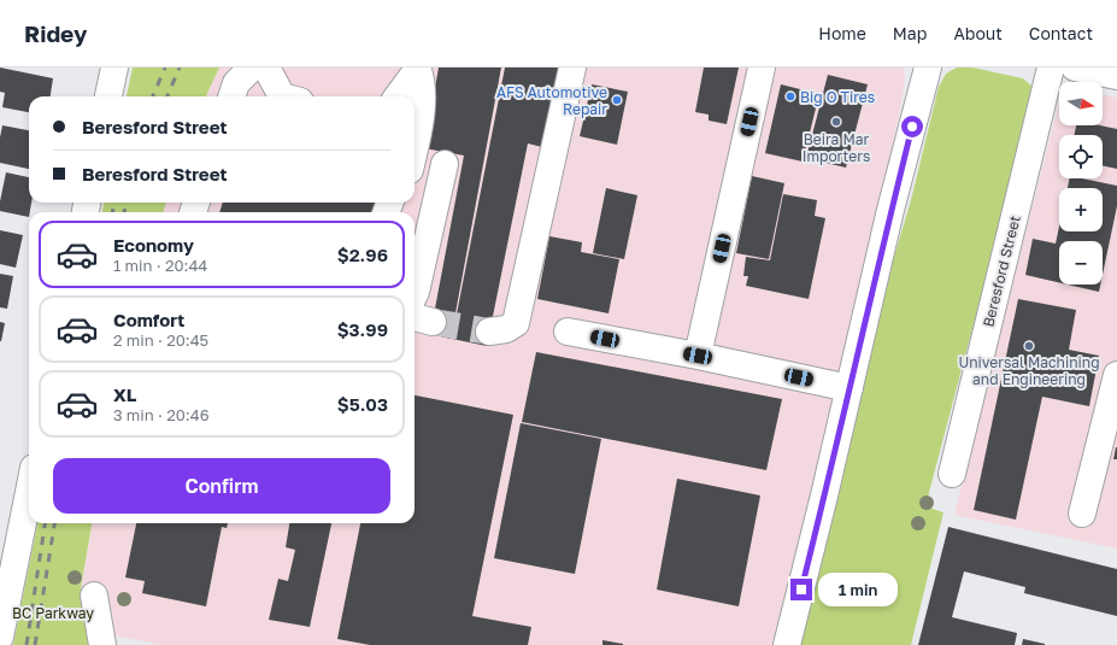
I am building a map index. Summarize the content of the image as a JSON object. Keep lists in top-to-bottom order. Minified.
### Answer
{"streets":{"street":["Beresford Street"]},"parks":["BC Parkway"],"places":["Big O Tires","AFS Automotive Repair","Beira Mar Importers","Universal Machining and Engineering"],"north":"right","page":{"header":"Ridey","nav":["Home","Map","About","Contact"],"map_buttons":["+","−"],"banner":["Beresford Street","Beresford Street"],"list":[{"name":"Economy","note":"1 min · 20:44","value":"$2.96"},{"name":"Comfort","note":"2 min · 20:45","value":"$3.99"},{"name":"XL","note":"3 min · 20:46","value":"$5.03"}],"buttons":"Confirm","bubble":"1 min"}}
